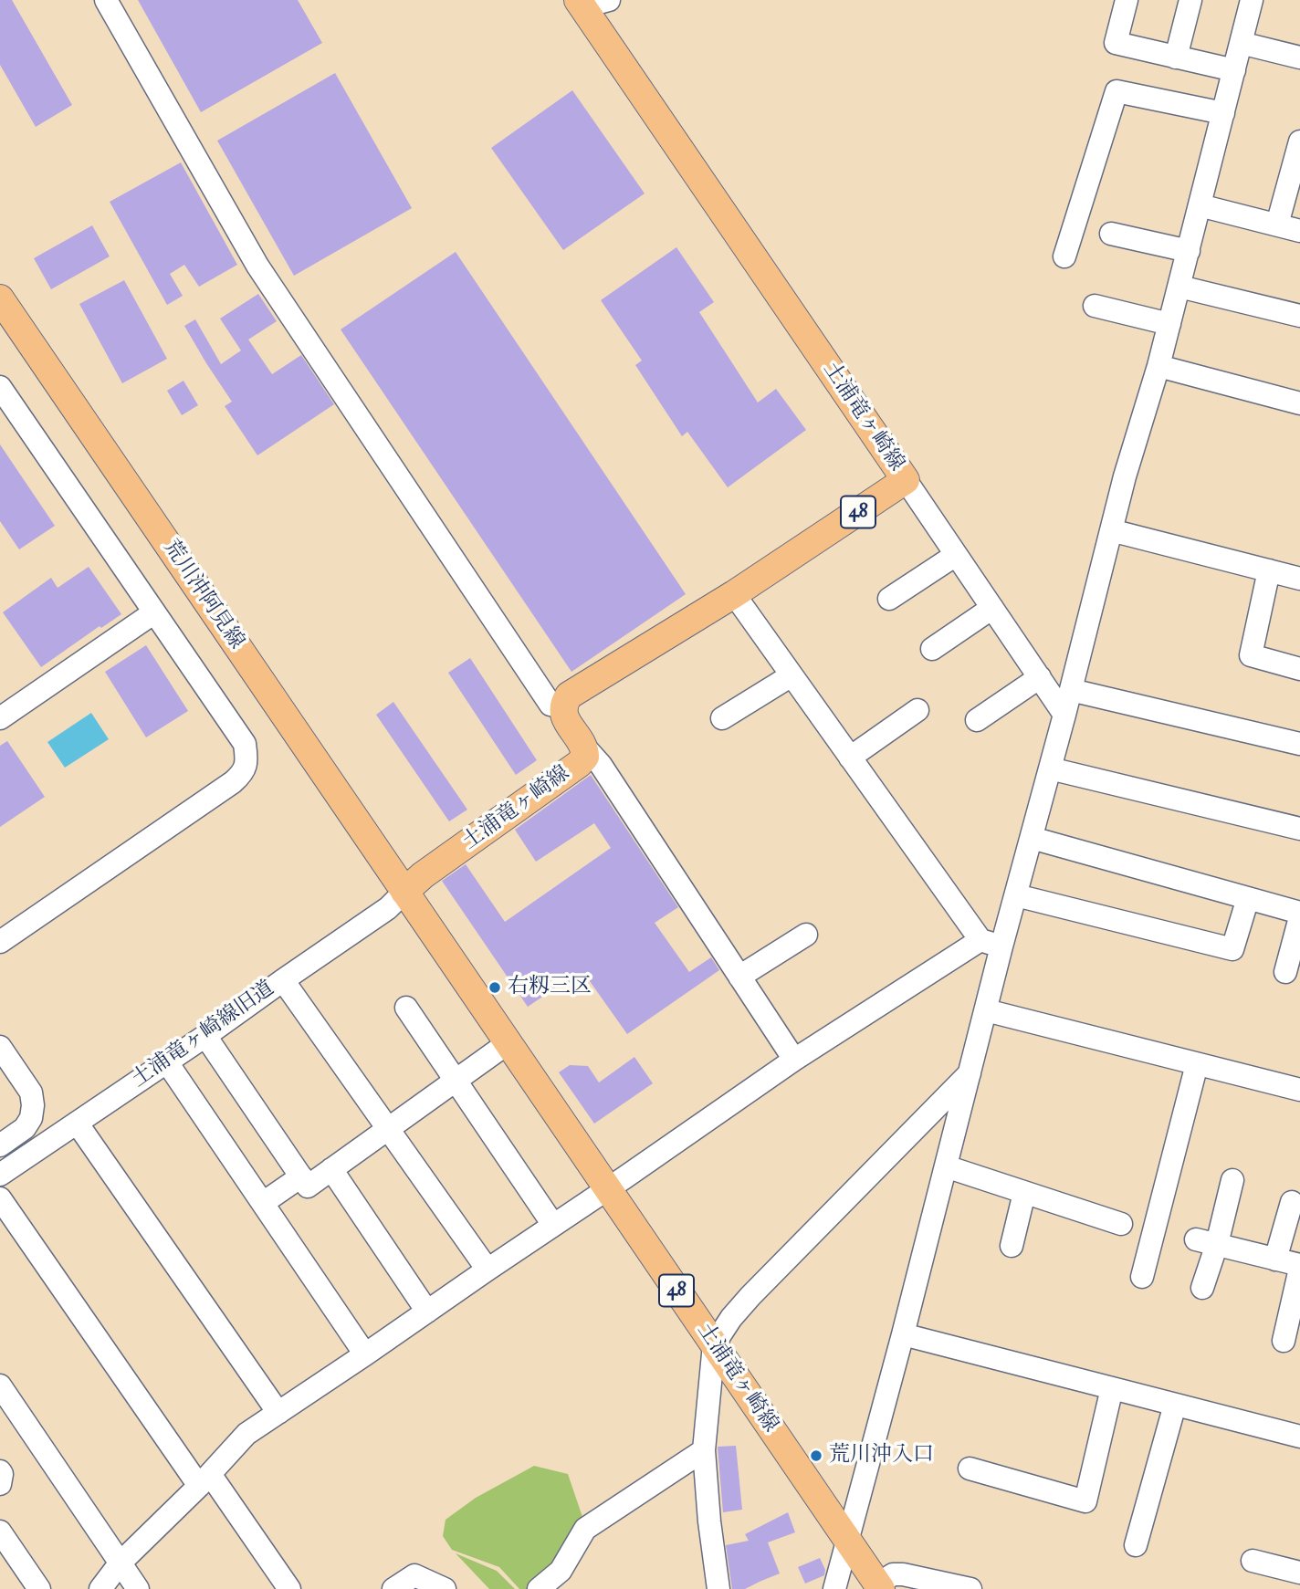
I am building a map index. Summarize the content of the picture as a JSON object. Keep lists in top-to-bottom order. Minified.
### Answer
{"streets":{"main road":["土浦竜ヶ崎線","48","荒川沖阿見線"],"street":["土浦竜ヶ崎線旧道"]},"crossings":[["土浦竜ヶ崎線","荒川沖阿見線"],["土浦竜ヶ崎線","土浦竜ヶ崎線旧道"],["荒川沖阿見線","土浦竜ヶ崎線旧道"]],"places":["右籾三区","荒川沖入口"]}
